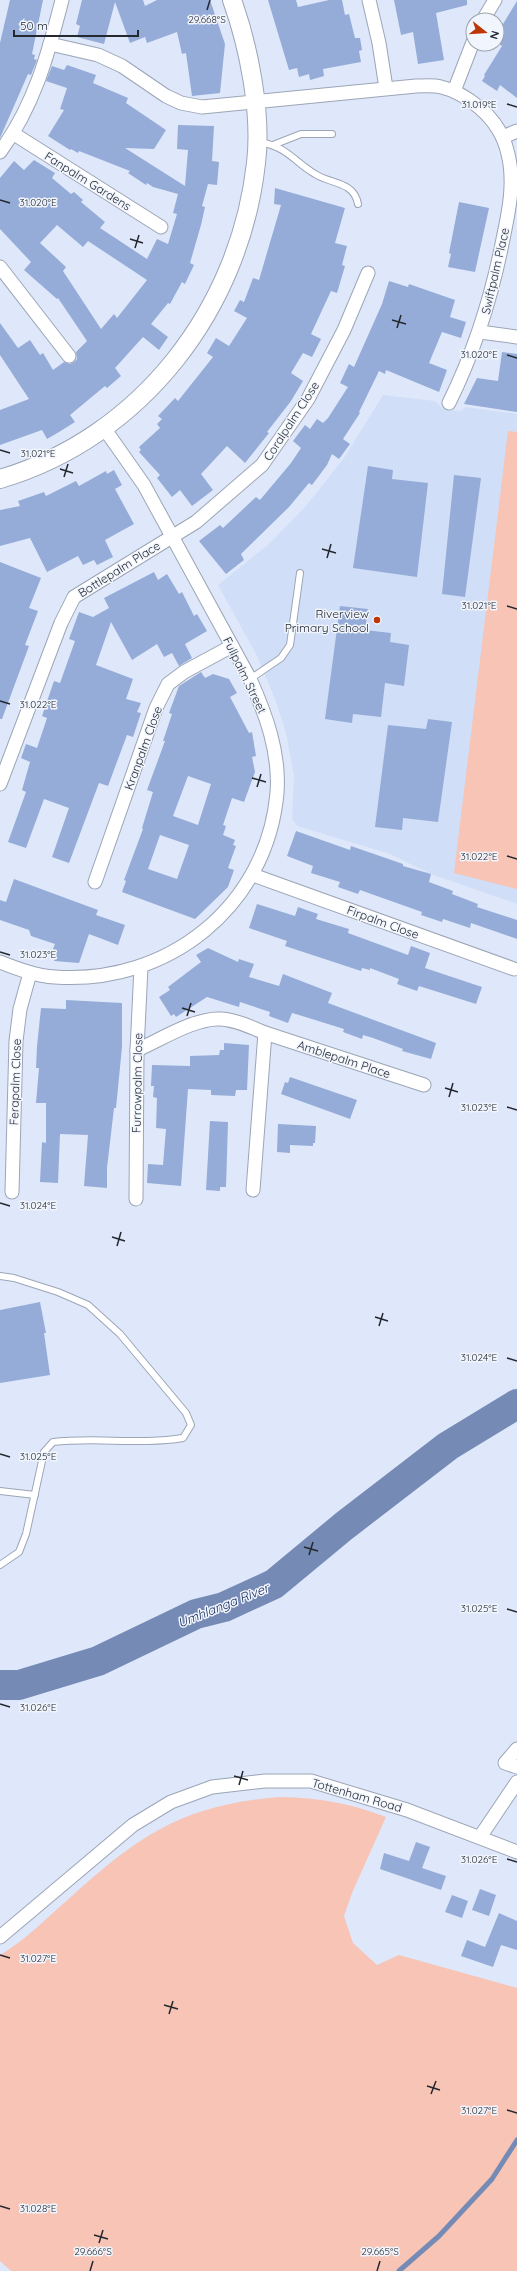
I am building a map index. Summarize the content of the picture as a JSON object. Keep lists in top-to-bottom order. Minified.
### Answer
{"streets":{"street":["Fanpalm Gardens","Swiftpalm Place","Coralpalm Close","Bottlepalm Place","Fullpalm Street","Kranpalm Close","Firpalm Close","Amblepalm Place","Ferapalm Close","Furrowpalm Close","Tottenham Road"]},"crossings":[["Coralpalm Close","Bottlepalm Place"],["Coralpalm Close","Fullpalm Street"],["Bottlepalm Place","Fullpalm Street"],["Fullpalm Street","Kranpalm Close"],["Fullpalm Street","Firpalm Close"],["Fullpalm Street","Ferapalm Close"],["Fullpalm Street","Furrowpalm Close"],["Amblepalm Place","Furrowpalm Close"]],"water":["Umhlanga River"],"places":["Riverview Primary School"],"scale_bar":"50 m","north":"right","coordinates":["29.668°S","31.019°E","31.020°E","31.021°E","31.022°E","31.023°E","31.024°E","31.025°E","31.026°E","31.027°E","31.028°E","29.666°S","29.665°S"]}
